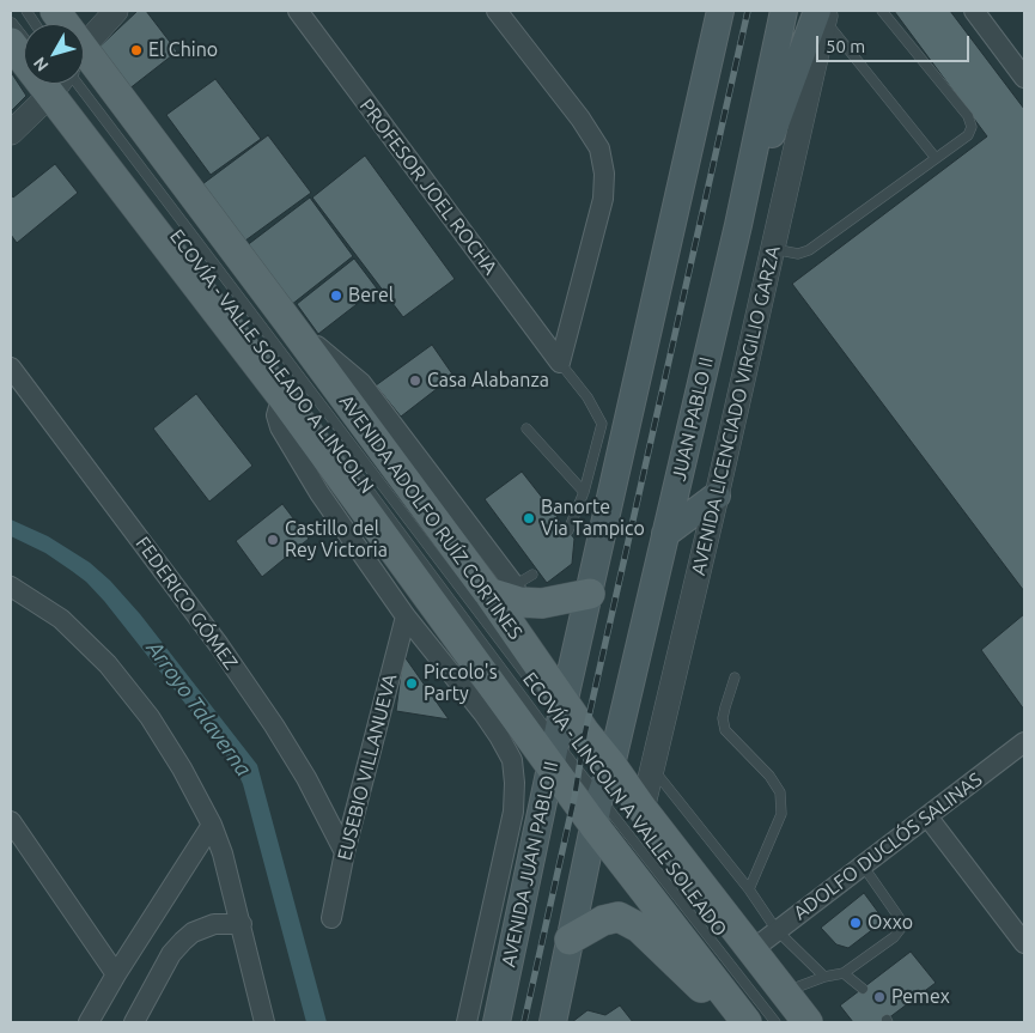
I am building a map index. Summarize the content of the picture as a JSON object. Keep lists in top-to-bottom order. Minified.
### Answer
{"streets":{"main road":["JUAN PABLO II","AVENIDA ADOLFO RUÍZ CORTINES","AVENIDA JUAN PABLO II"],"street":["PROFESOR JOEL ROCHA","AVENIDA LICENCIADO VIRGILIO GARZA","FEDERICO GÓMEZ","EUSEBIO VILLANUEVA","ADOLFO DUCLÓS SALINAS"],"lane":["ECOVÍA - VALLE SOLEADO A LINCOLN","ECOVÍA - LINCOLN A VALLE SOLEADO"]},"crossings":[["ECOVÍA - VALLE SOLEADO A LINCOLN","AVENIDA ADOLFO RUÍZ CORTINES"],["ECOVÍA - VALLE SOLEADO A LINCOLN","ECOVÍA - LINCOLN A VALLE SOLEADO"],["ECOVÍA - VALLE SOLEADO A LINCOLN","AVENIDA JUAN PABLO II"],["AVENIDA LICENCIADO VIRGILIO GARZA","AVENIDA ADOLFO RUÍZ CORTINES"],["JUAN PABLO II","AVENIDA ADOLFO RUÍZ CORTINES"],["AVENIDA ADOLFO RUÍZ CORTINES","ECOVÍA - LINCOLN A VALLE SOLEADO"],["AVENIDA ADOLFO RUÍZ CORTINES","ADOLFO DUCLÓS SALINAS"],["AVENIDA ADOLFO RUÍZ CORTINES","AVENIDA JUAN PABLO II"],["FEDERICO GÓMEZ","EUSEBIO VILLANUEVA"],["ECOVÍA - LINCOLN A VALLE SOLEADO","AVENIDA JUAN PABLO II"]],"water":["Arroyo Talaverna"],"places":["El Chino","Berel","Casa Alabanza","Banorte Via Tampico","Castillo del Rey Victoria","Piccolo's Party","Oxxo","Pemex"],"scale_bar":"50 m","north":"bottom left"}
